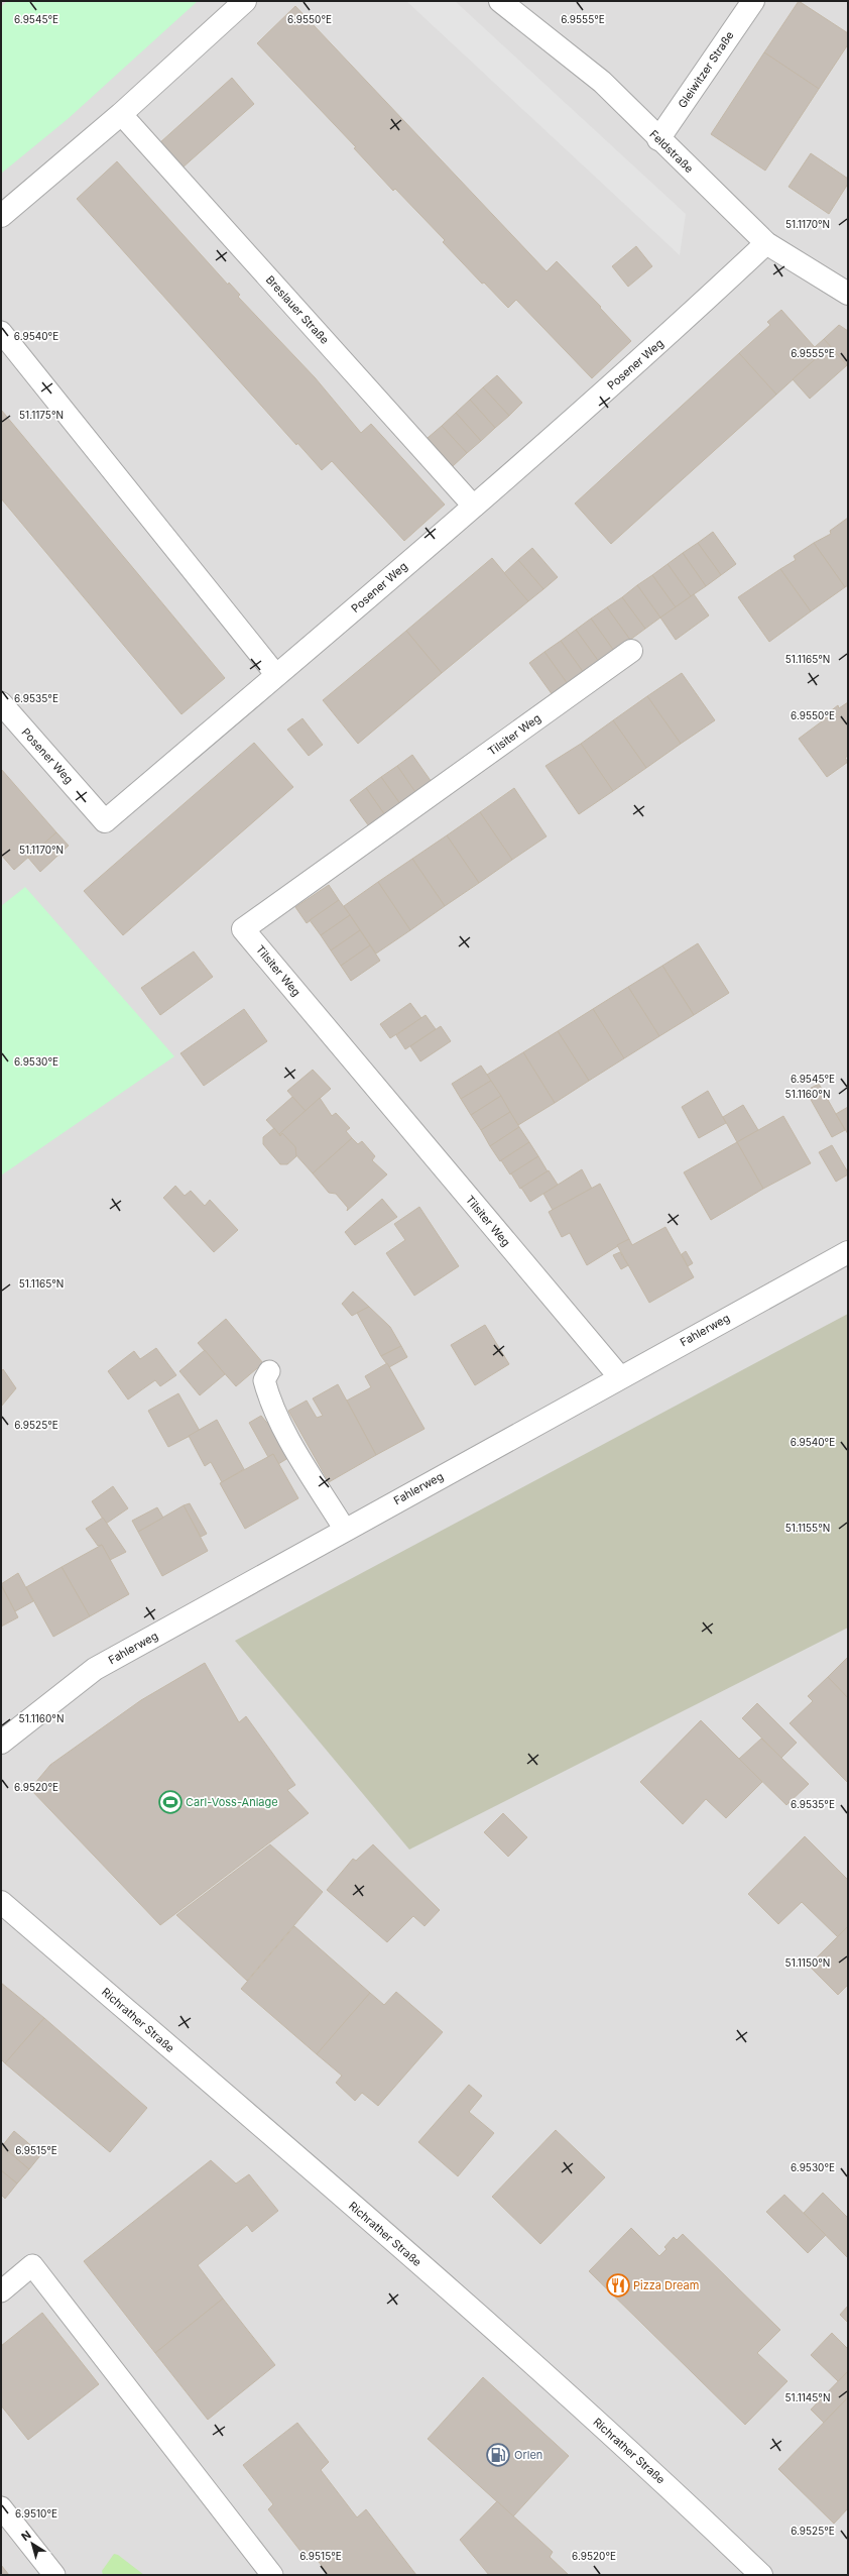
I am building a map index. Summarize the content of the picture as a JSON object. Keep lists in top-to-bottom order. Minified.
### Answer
{"streets":{"street":["Gleiwitzer Straße","Feldstraße","Posener Weg","Tilsiter Weg","Fahlerweg","Richrather Straße"],"lane":["Breslauer Straße"]},"crossings":[["Gleiwitzer Straße","Feldstraße"],["Feldstraße","Posener Weg"],["Breslauer Straße","Posener Weg"],["Tilsiter Weg","Fahlerweg"]],"places":{"sports":["Carl-Voss-Anlage"],"restaurant":["Pizza Dream"],"fuel station":["Orlen"]},"north":"top left","coordinates":["6.9545°E","6.9550°E","6.9555°E","51.1170°N","6.9540°E","51.1175°N","51.1165°N","6.9535°E","6.9530°E","51.1160°N","6.9525°E","51.1155°N","6.9520°E","51.1150°N","6.9515°E","51.1145°N","6.9510°E"]}
